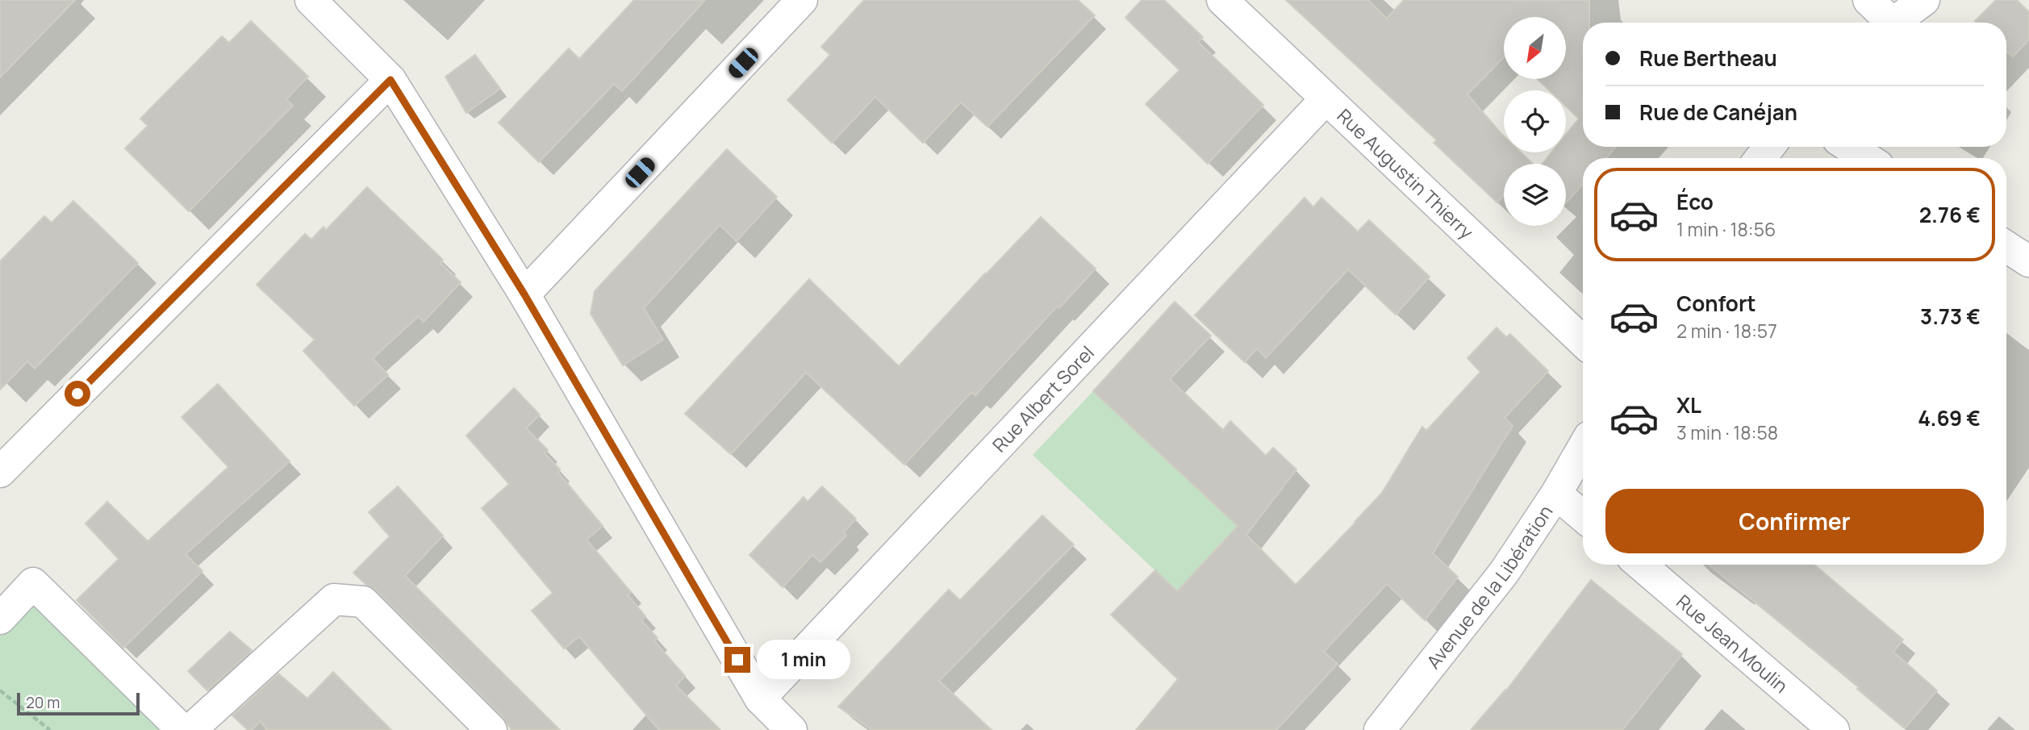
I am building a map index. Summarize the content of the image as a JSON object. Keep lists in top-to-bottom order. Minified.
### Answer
{"streets":{"street":["Rue Augustin Thierry","Rue Albert Sorel","Avenue de la Libération","Rue Jean Moulin"]},"crossings":[["Rue Augustin Thierry","Rue Albert Sorel"]],"scale_bar":"20 m","north":"bottom left","page":{"banner":["Rue Bertheau","Rue de Canéjan"],"list":[{"name":"Éco","note":"1 min · 18:56","value":"2.76 €"},{"name":"Confort","note":"2 min · 18:57","value":"3.73 €"},{"name":"XL","note":"3 min · 18:58","value":"4.69 €"}],"buttons":"Confirmer","bubble":"1 min","scale":"20 m"}}
